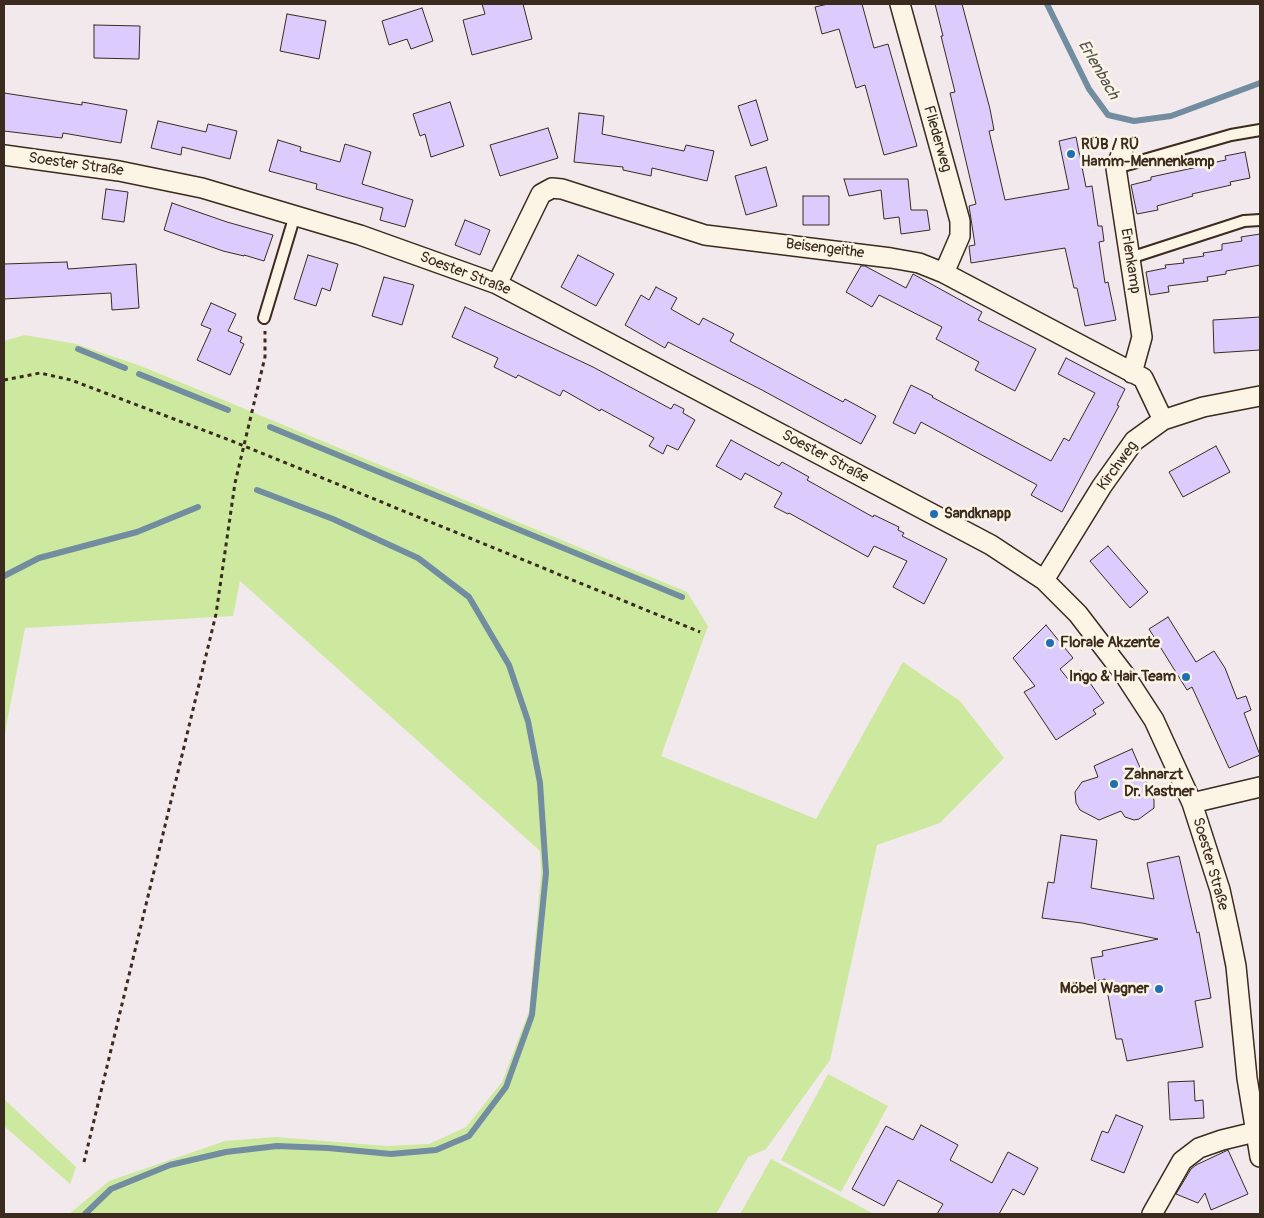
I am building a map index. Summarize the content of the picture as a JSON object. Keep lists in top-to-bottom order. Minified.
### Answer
{"streets":{"street":["Fliederweg","Soester Straße","Beisengeithe","Erlenkamp","Kirchweg"]},"crossings":[["Fliederweg","Beisengeithe"],["Soester Straße","Beisengeithe"],["Soester Straße","Kirchweg"],["Beisengeithe","Erlenkamp"],["Beisengeithe","Kirchweg"]],"water":["Erlenbach"],"places":["RÜB / RÜ Hamm-Mennenkamp","Sandknapp","Florale Akzente","Ingo & Hair Team","Zahnarzt Dr. Kastner","Möbel Wagner"]}
